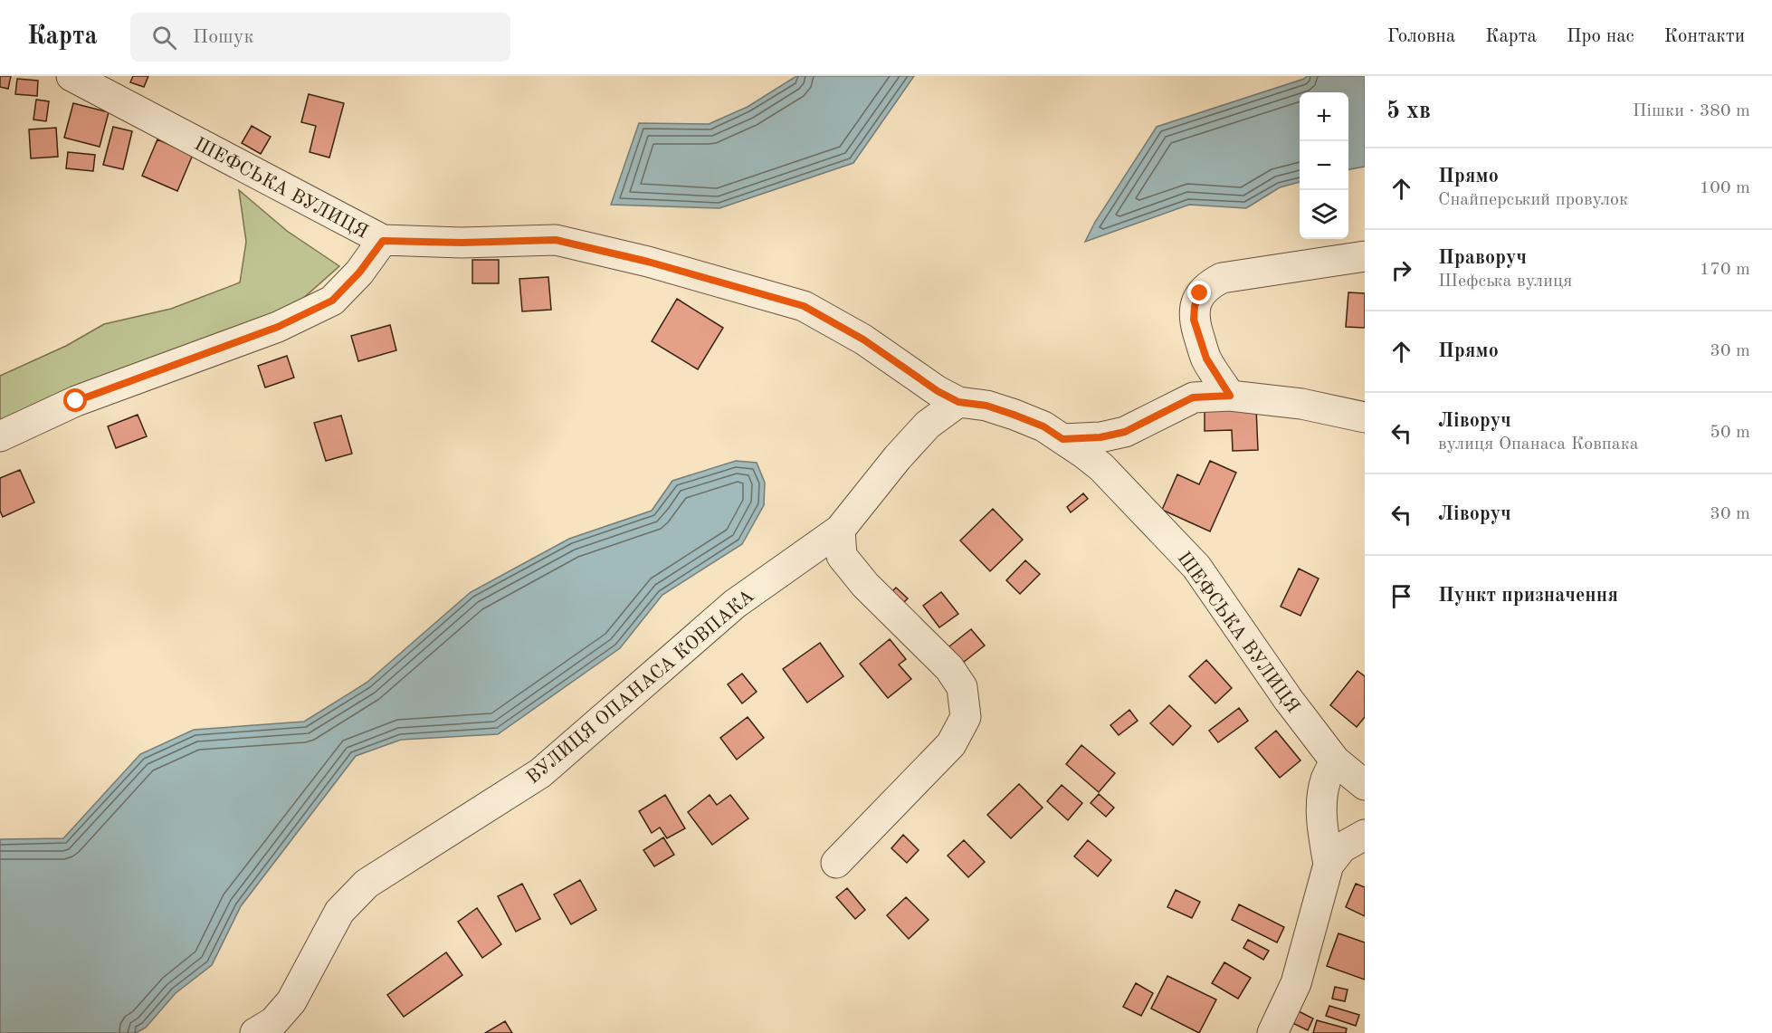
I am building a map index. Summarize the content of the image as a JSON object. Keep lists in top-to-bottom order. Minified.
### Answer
{"streets":{"street":["ШЕФСЬКА ВУЛИЦЯ","ВУЛИЦЯ ОПАНАСА КОВПАКА"]},"crossings":[["ШЕФСЬКА ВУЛИЦЯ","ВУЛИЦЯ ОПАНАСА КОВПАКА"]],"page":{"header":"Карта","search":"Пошук","nav":["Головна","Карта","Про нас","Контакти"],"heading":["5 хв","Пішки · 380 m"],"map_buttons":["+","−"],"list":[["Прямо","Снайперський провулок","100 m"],["Праворуч","Шефська вулиця","170 m"],["Прямо","30 m"],["Ліворуч","вулиця Опанаса Ковпака","50 m"],["Ліворуч","30 m"],"Пункт призначення"]}}
